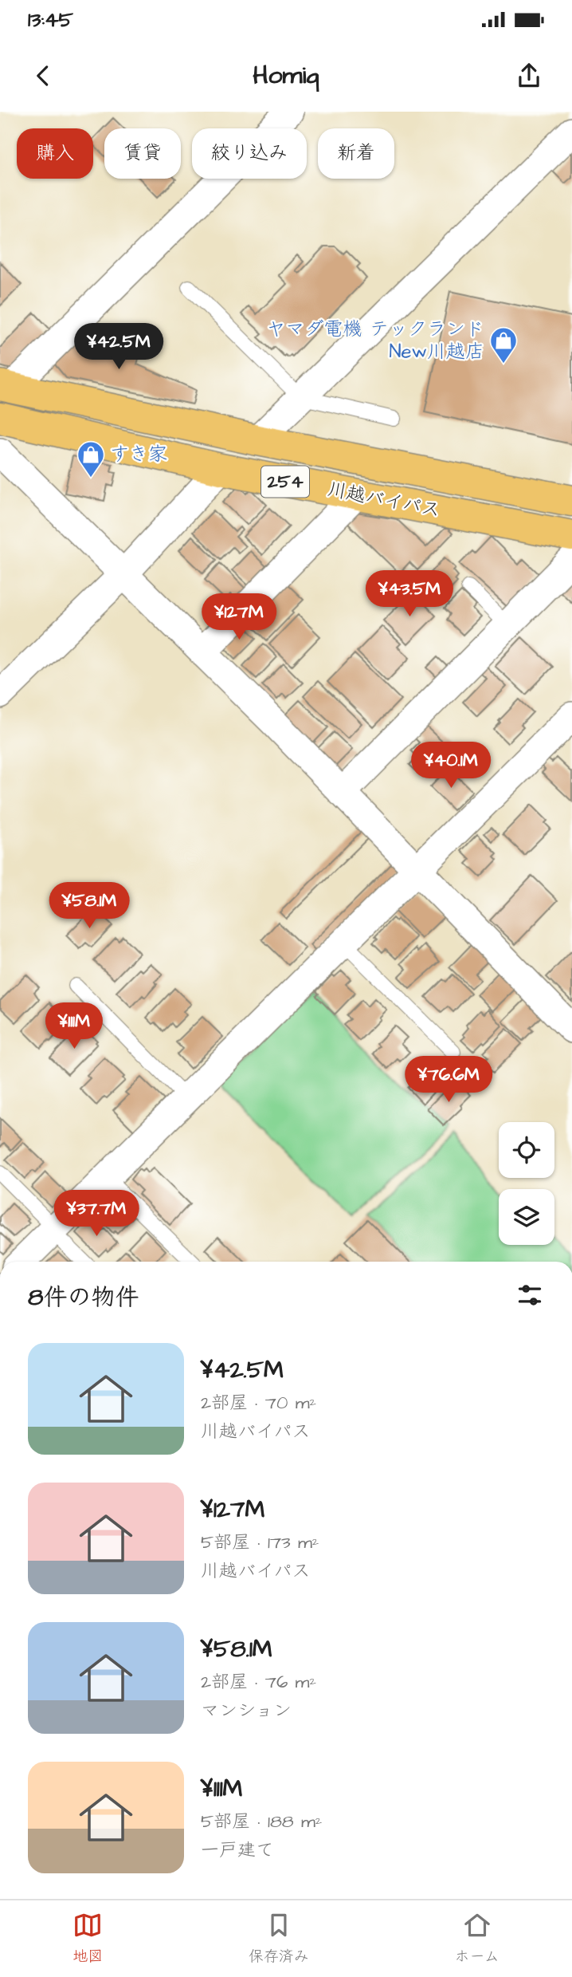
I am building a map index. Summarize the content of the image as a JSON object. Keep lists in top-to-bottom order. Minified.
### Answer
{"streets":{"highway":["254","川越バイパス"]},"places":{"shop":["ヤマダ電機 テックランド New川越店","すき家"]},"page":{"status":"13:45","header":"Homiq","chip":["購入","賃貸","絞り込み","新着"],"price":["¥42.5M","¥43.5M","¥127M","¥40.1M","¥58.1M","¥111M","¥76.6M","¥37.7M"],"heading":"8件の物件","list":[{"name":"¥42.5M","note":"2部屋 · 70 m² · 川越バイパス"},{"name":"¥127M","note":"5部屋 · 173 m² · 川越バイパス"},{"name":"¥58.1M","note":"2部屋 · 76 m² · マンション"},{"name":"¥111M","note":"5部屋 · 188 m² · 一戸建て"}],"tabs":["地図","保存済み","ホーム"]}}
